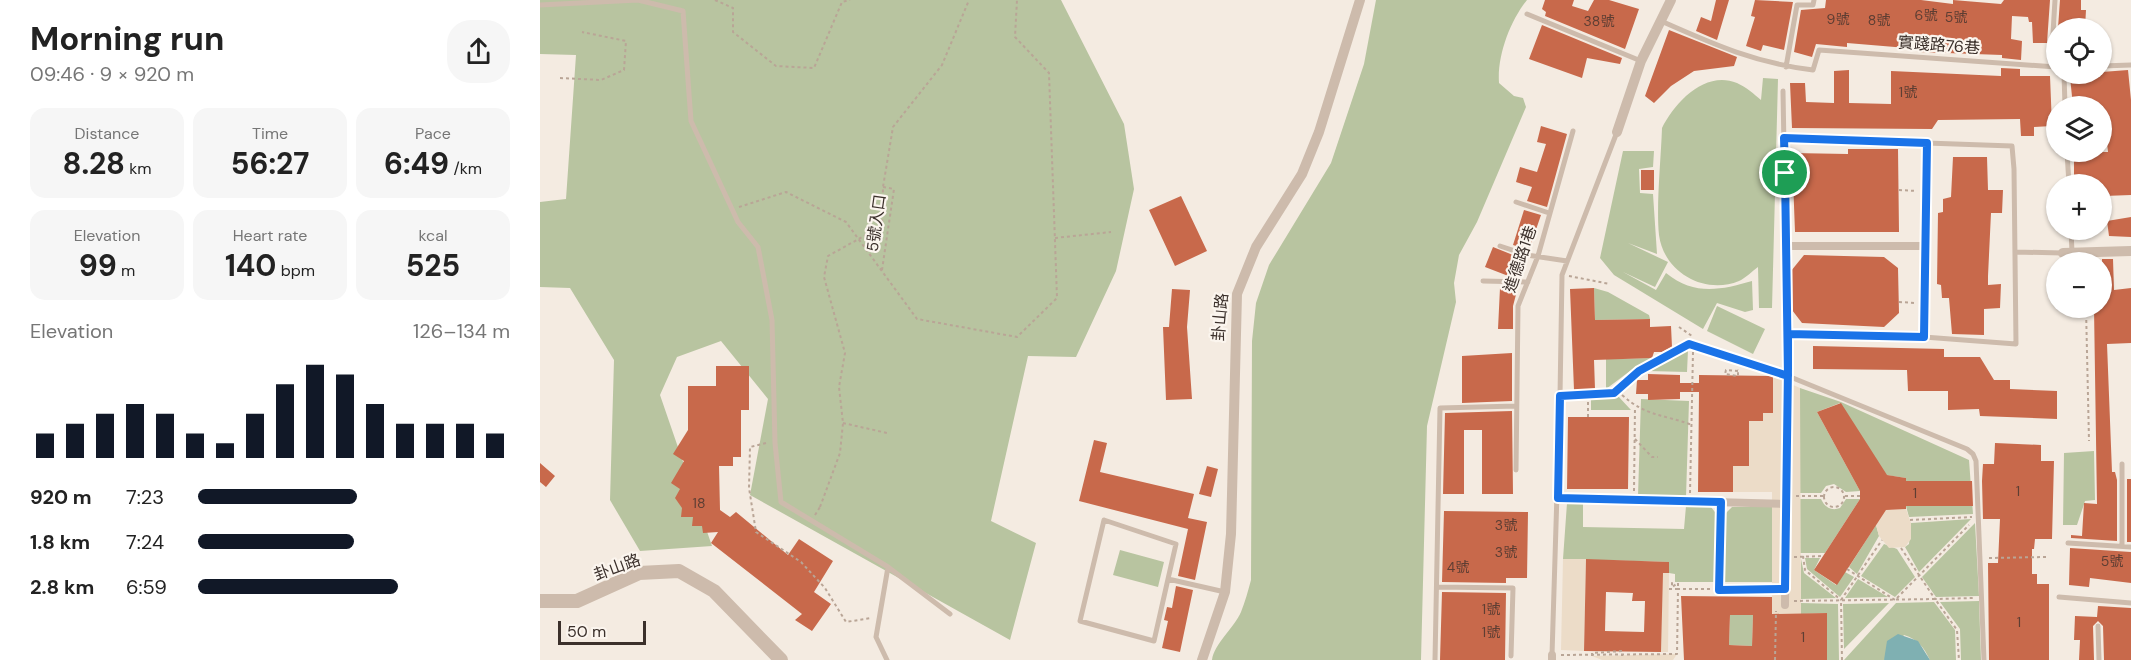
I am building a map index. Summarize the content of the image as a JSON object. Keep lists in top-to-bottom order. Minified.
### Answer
{"streets":{"street":["卦山路"],"lane":["實踐路76巷","進德路1巷"],"path":["5號入口"]},"house_numbers":["6號","5號","9號","8號","38號","1號","1","1","18","3號","3號","5號","4號","1號","1","1號","1"],"scale_bar":"50 m","page":{"heading":["Morning run","09:46 · 9 × 920 m"],"map_buttons":["+","−"],"stats":[["Distance","8.28 km"],["Time","56:27"],["Pace","6:49 /km"],["Elevation","99 m"],["Heart rate","140 bpm"],["kcal","525"]],"chart":["Elevation","126–134 m"],"list":[{"name":"920 m","note":"7:23"},{"name":"1.8 km","note":"7:24"},{"name":"2.8 km","note":"6:59"}],"scale":"50 m"}}
